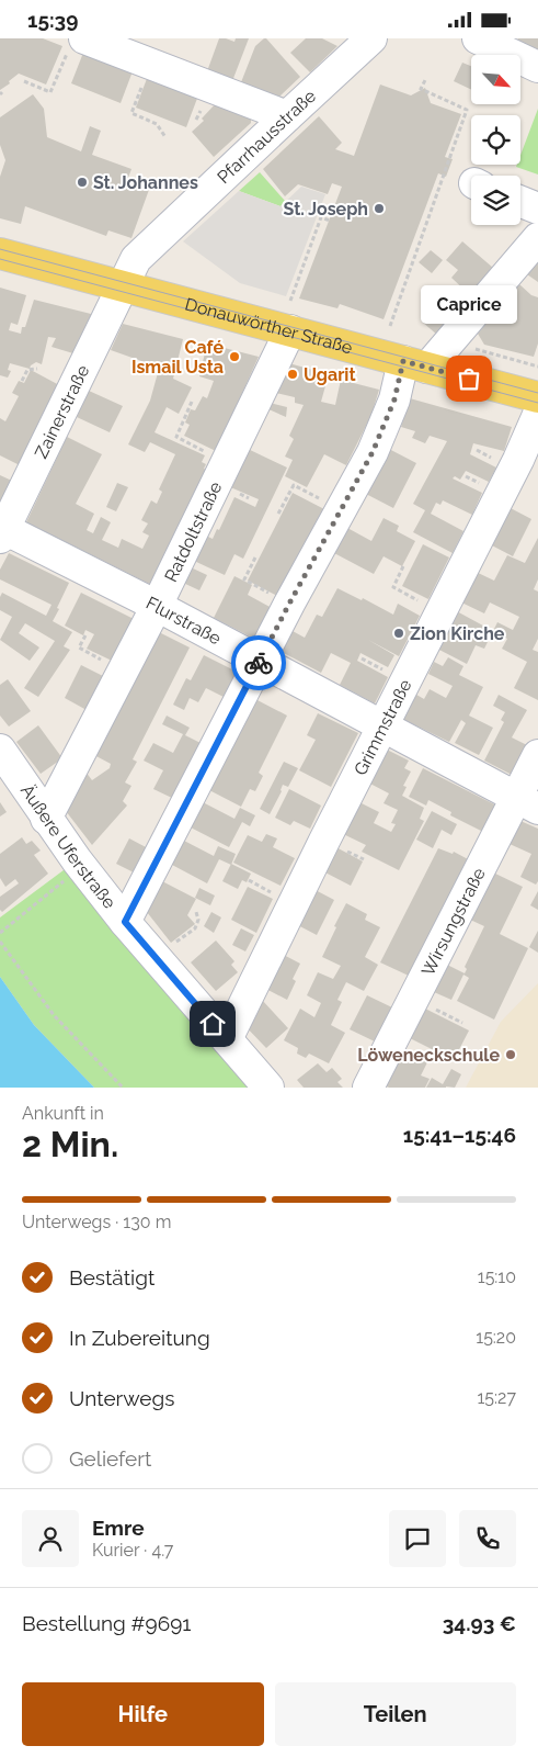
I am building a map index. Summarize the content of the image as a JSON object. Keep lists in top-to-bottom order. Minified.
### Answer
{"streets":{"main road":["Donauwörther Straße"],"street":["Pfarrhausstraße","Zainerstraße","Ratdoltstraße","Flurstraße","Grimmstraße","Äußere Uferstraße","Wirsungstraße"]},"crossings":[["Pfarrhausstraße","Donauwörther Straße"],["Pfarrhausstraße","Zainerstraße"],["Donauwörther Straße","Zainerstraße"],["Donauwörther Straße","Ratdoltstraße"],["Zainerstraße","Flurstraße"],["Ratdoltstraße","Flurstraße"],["Ratdoltstraße","Äußere Uferstraße"],["Flurstraße","Grimmstraße"],["Flurstraße","Wirsungstraße"],["Grimmstraße","Äußere Uferstraße"]],"places":["St. Johannes","St. Joseph","Café Ismail Usta","Ugarit","Caprice","Zion Kirche","Löweneckschule"],"north":"bottom right","page":{"status":"15:39","bubble":"Caprice","heading":["2 Min.","Ankunft in","15:41–15:46"],"panel":["Emre","Kurier · 4.7","Bestellung #9691","34.93 €"],"bar":"Unterwegs · 130 m","list":[["Bestätigt","15:10"],["In Zubereitung","15:20"],["Unterwegs","15:27"],"Geliefert"],"buttons":["Hilfe","Teilen"]}}
